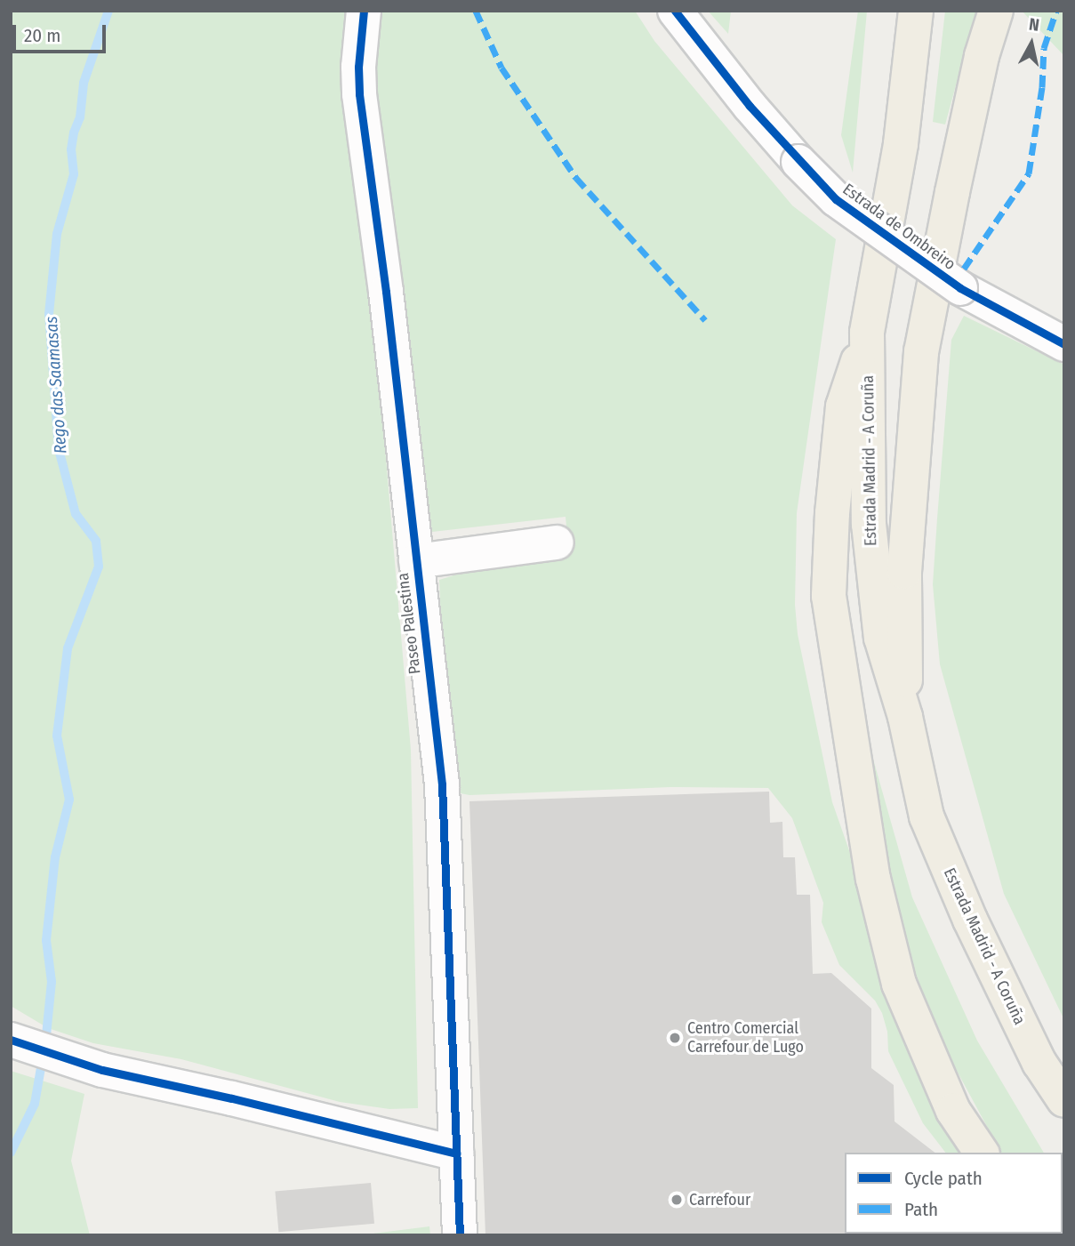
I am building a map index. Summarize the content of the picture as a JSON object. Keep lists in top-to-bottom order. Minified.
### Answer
{"streets":{"highway":["Estrada Madrid - A Coruña"],"street":["Estrada de Ombreiro","Paseo Palestina"]},"water":["Rego das Saamasas"],"places":["Centro Comercial Carrefour de Lugo","Carrefour"],"legend":["Cycle path","Path"],"scale_bar":"20 m","north":"top"}
